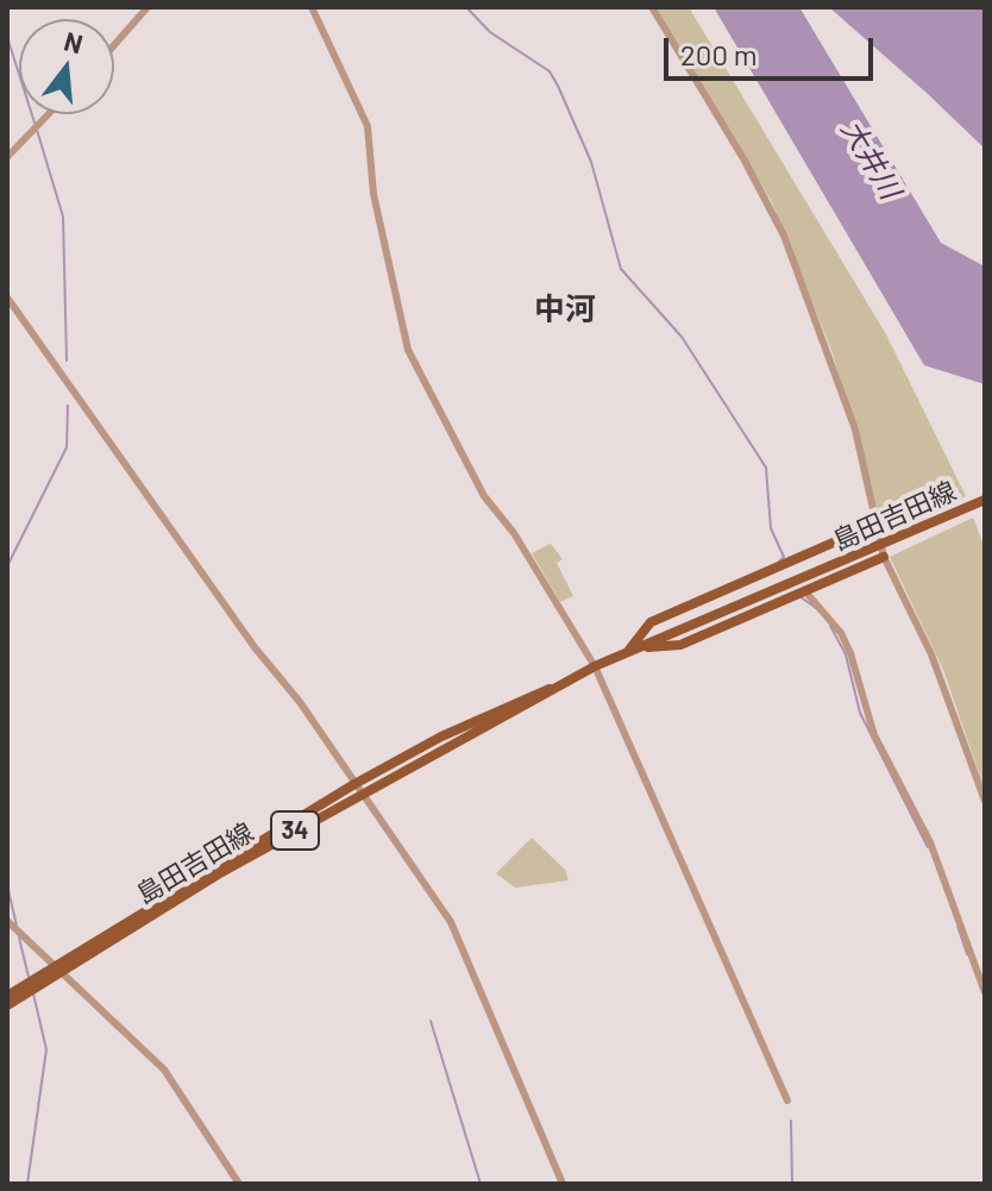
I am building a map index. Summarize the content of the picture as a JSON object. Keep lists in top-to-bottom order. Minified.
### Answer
{"streets":{"main road":["島田吉田線","34"]},"districts":["中河"],"water":["大井川"],"scale_bar":"200 m","north":"top"}
